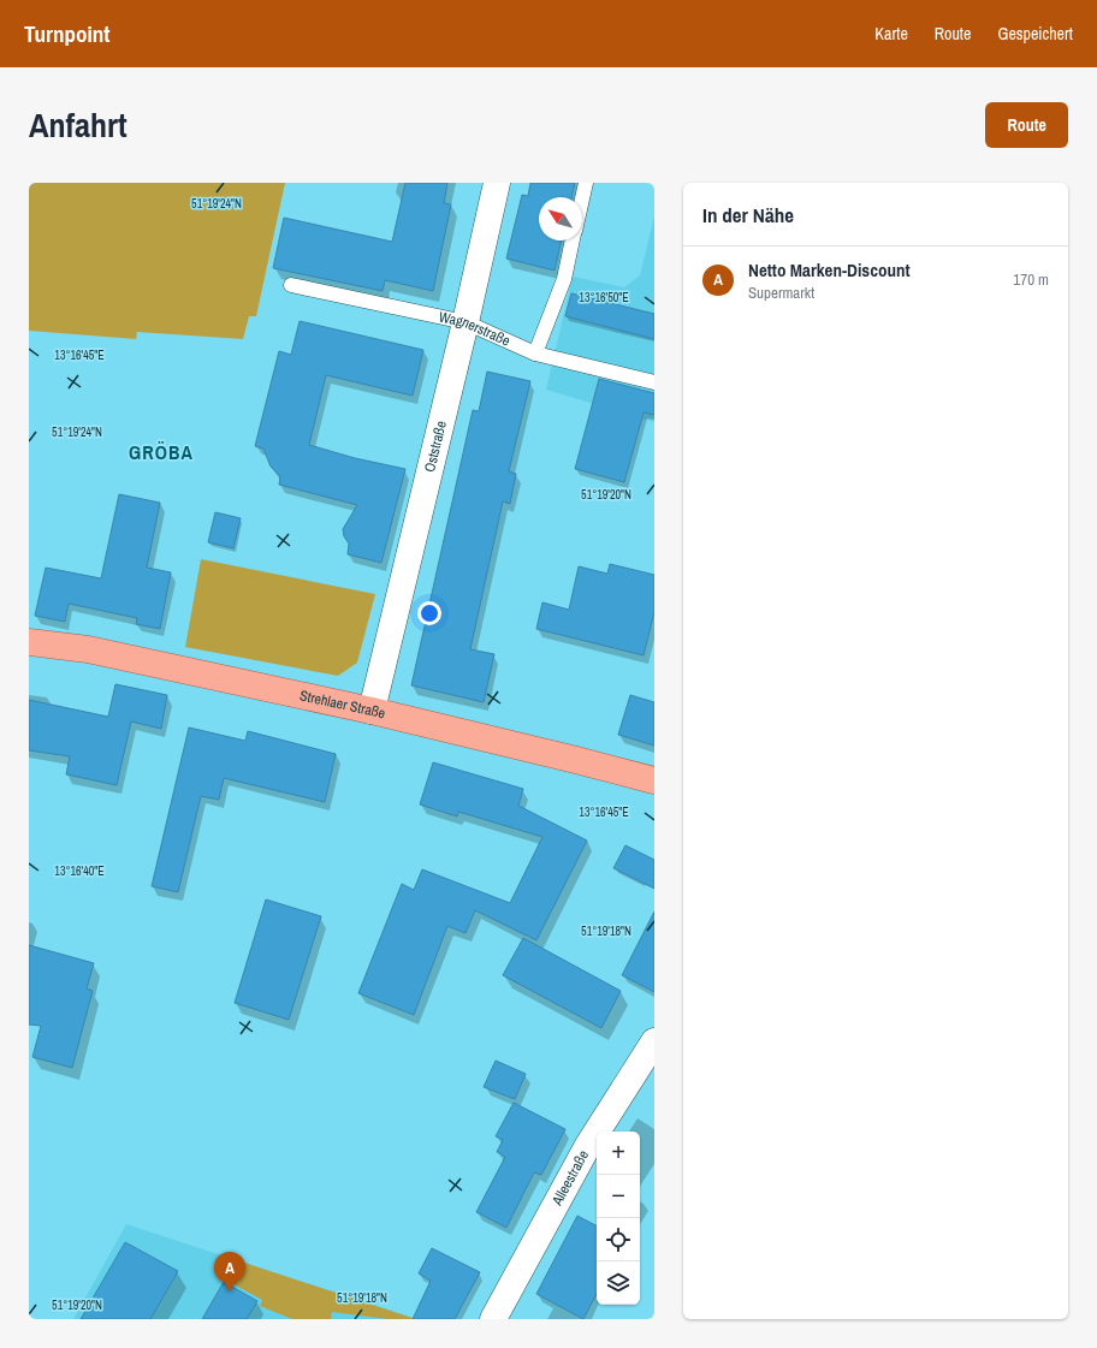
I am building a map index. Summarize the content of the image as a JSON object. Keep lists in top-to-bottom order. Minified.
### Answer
{"streets":{"main road":["Strehlaer Straße"],"street":["Oststraße","Alleestraße"],"lane":["Wagnerstraße"]},"crossings":[["Wagnerstraße","Oststraße"],["Oststraße","Strehlaer Straße"]],"districts":["GRÖBA"],"north":"top left","page":{"header":"Turnpoint","nav":["Karte","Route","Gespeichert"],"title":"Anfahrt","buttons":"Route","heading":"In der Nähe","list":[{"mark":"A","name":"Netto Marken-Discount","note":"Supermarkt","value":"170 m"}],"map_buttons":["+","−"],"pins":"A"},"coordinates":["51°19'24\"N","13°16'50\"E","13°16'45\"E","51°19'20\"N","13°16'40\"E","51°19'18\"N"]}
